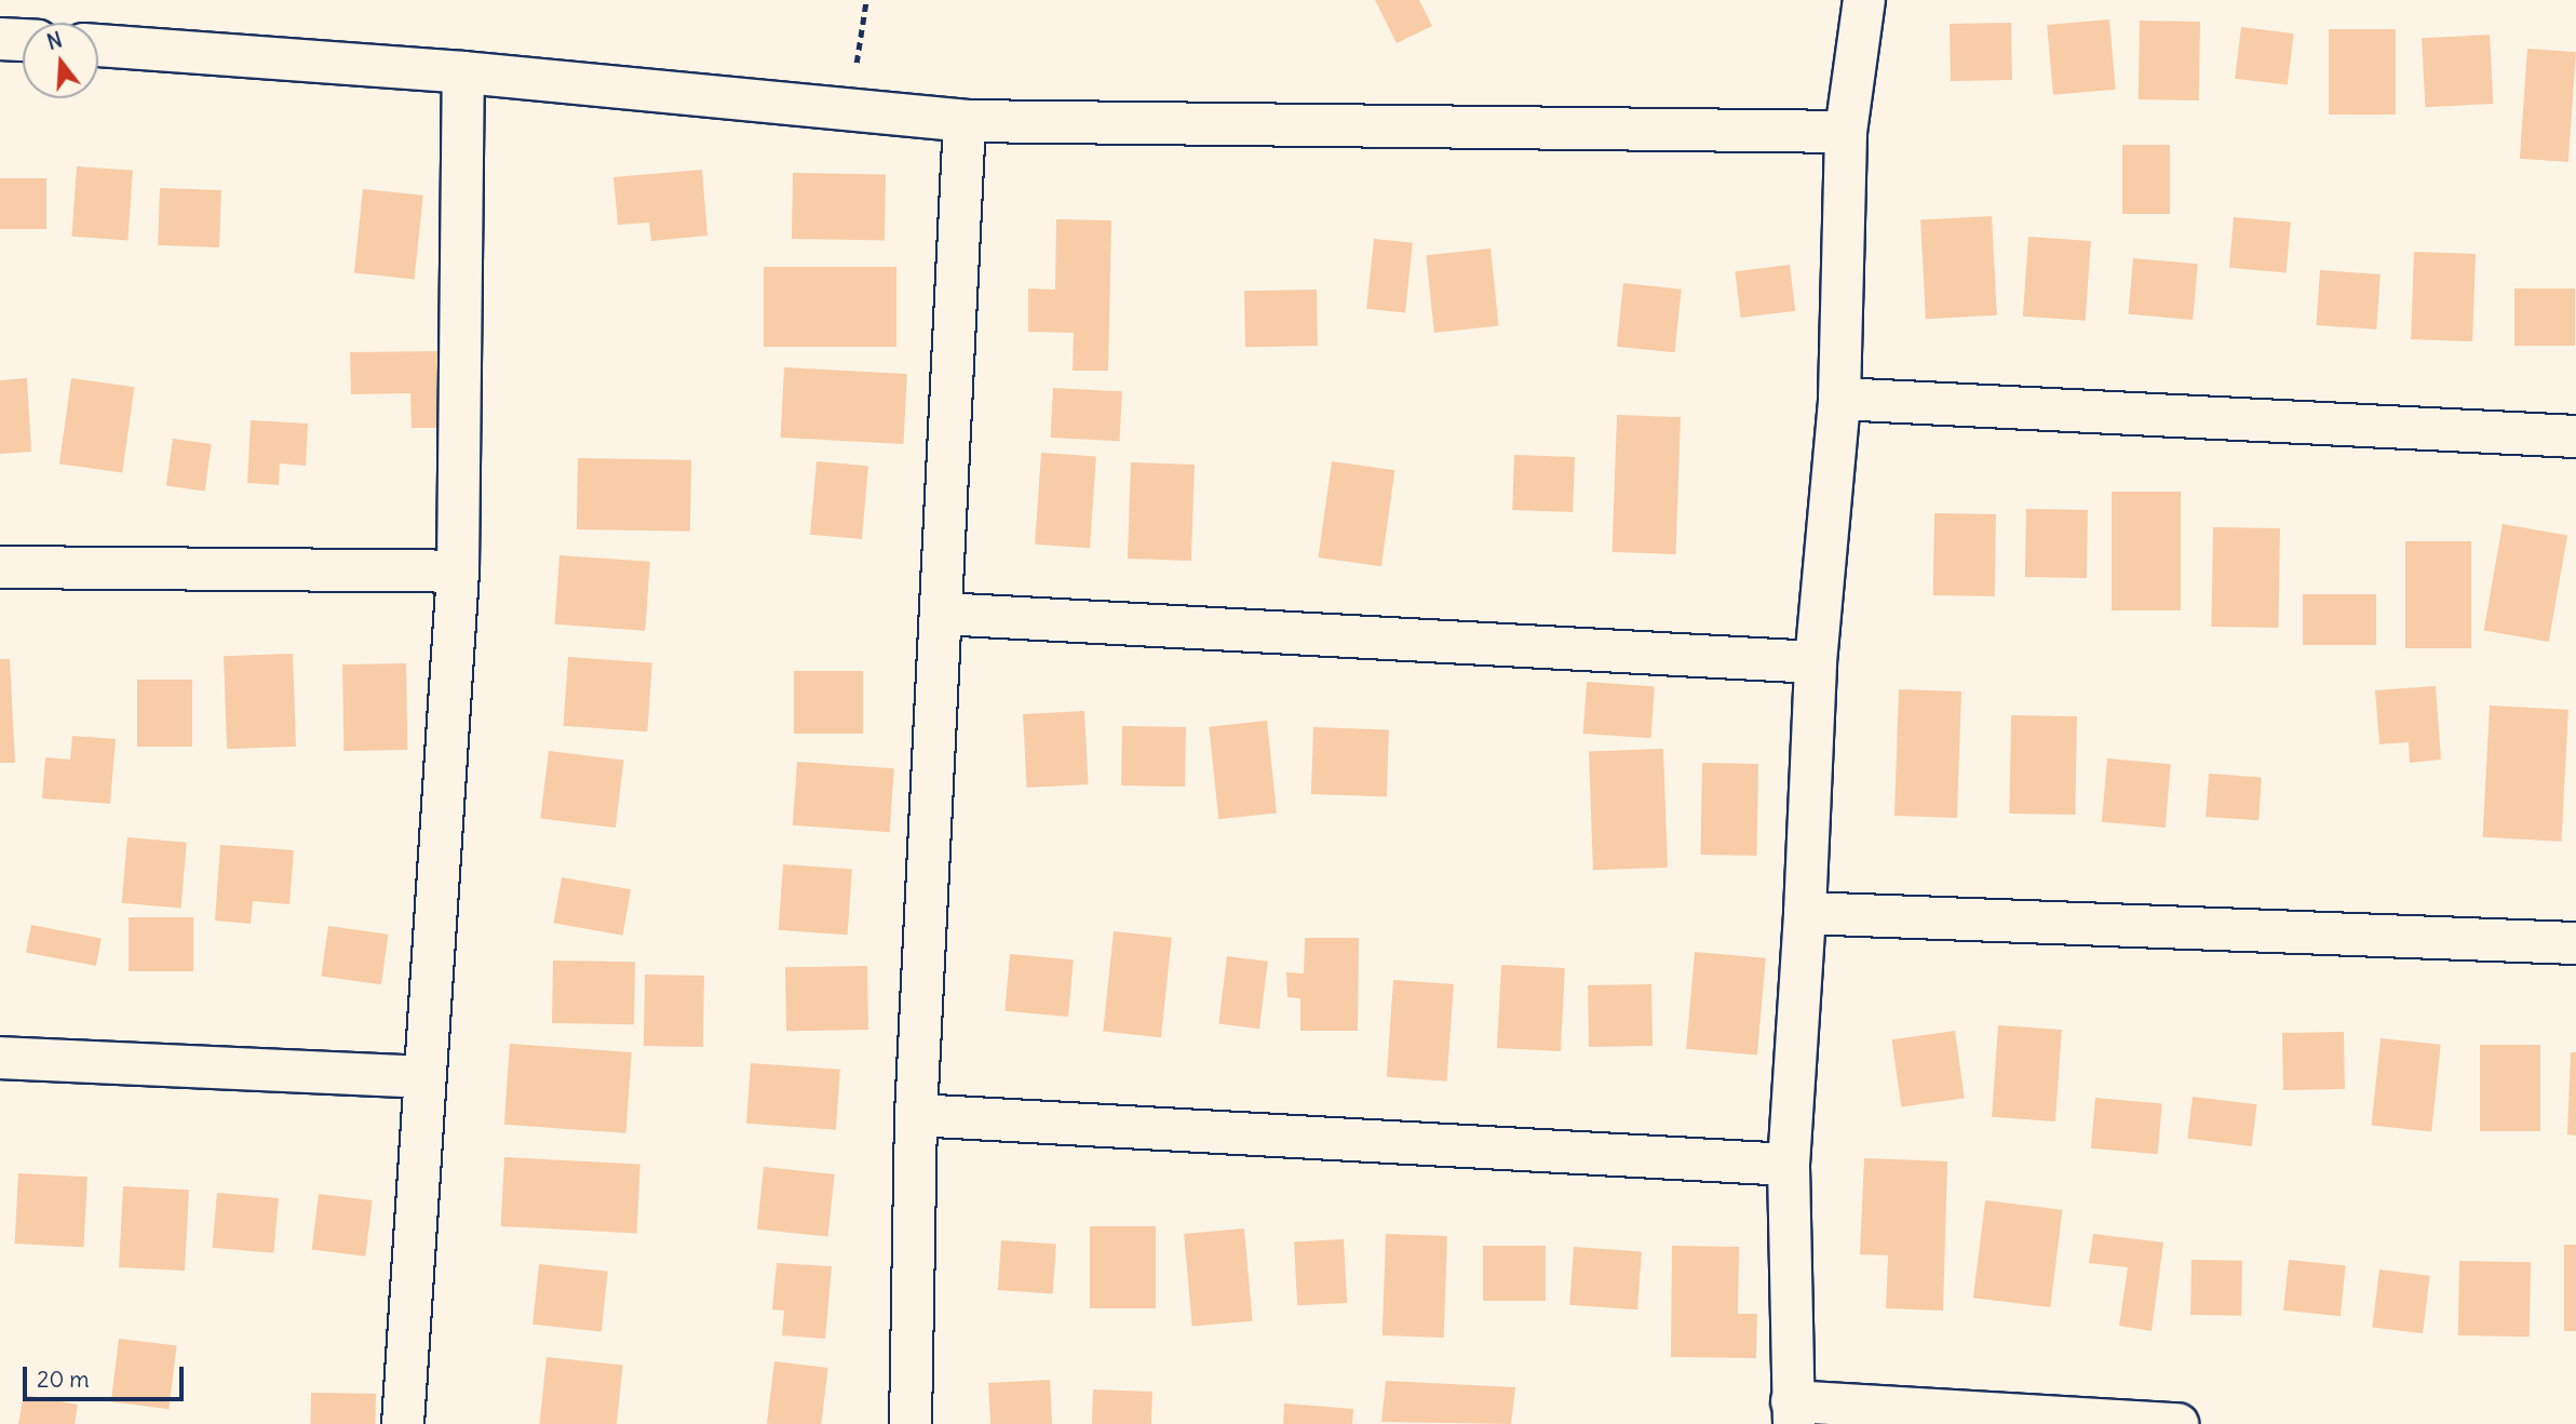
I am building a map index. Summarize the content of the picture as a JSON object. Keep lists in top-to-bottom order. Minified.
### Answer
{"scale_bar":"20 m","north":"top"}
